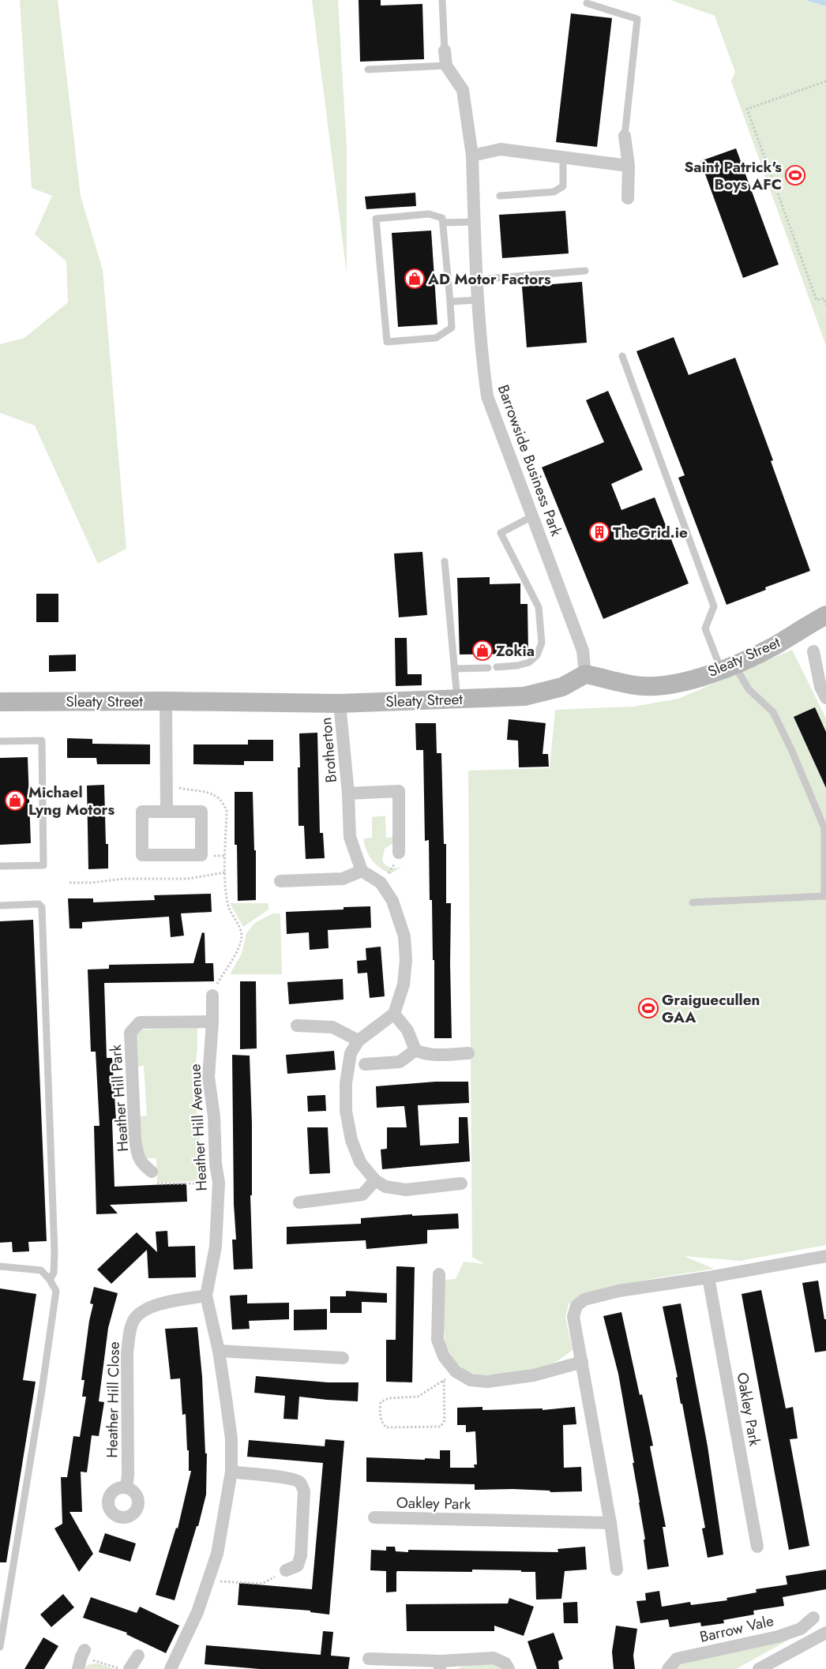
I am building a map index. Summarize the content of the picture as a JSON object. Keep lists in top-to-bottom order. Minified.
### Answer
{"streets":{"street":["Barrowside Business Park","Sleaty Street","Brotherton","Heather Hill Park","Heather Hill Avenue","Heather Hill Close","Oakley Park","Barrow Vale"]},"crossings":[["Barrowside Business Park","Sleaty Street"],["Sleaty Street","Brotherton"],["Heather Hill Park","Heather Hill Avenue"],["Heather Hill Avenue","Heather Hill Close"]],"places":{"sports":["Saint Patrick's Boys AFC","Graiguecullen GAA"],"shop":["AD Motor Factors","Zokia","Michael Lyng Motors"],"building":["TheGrid.ie"]}}
